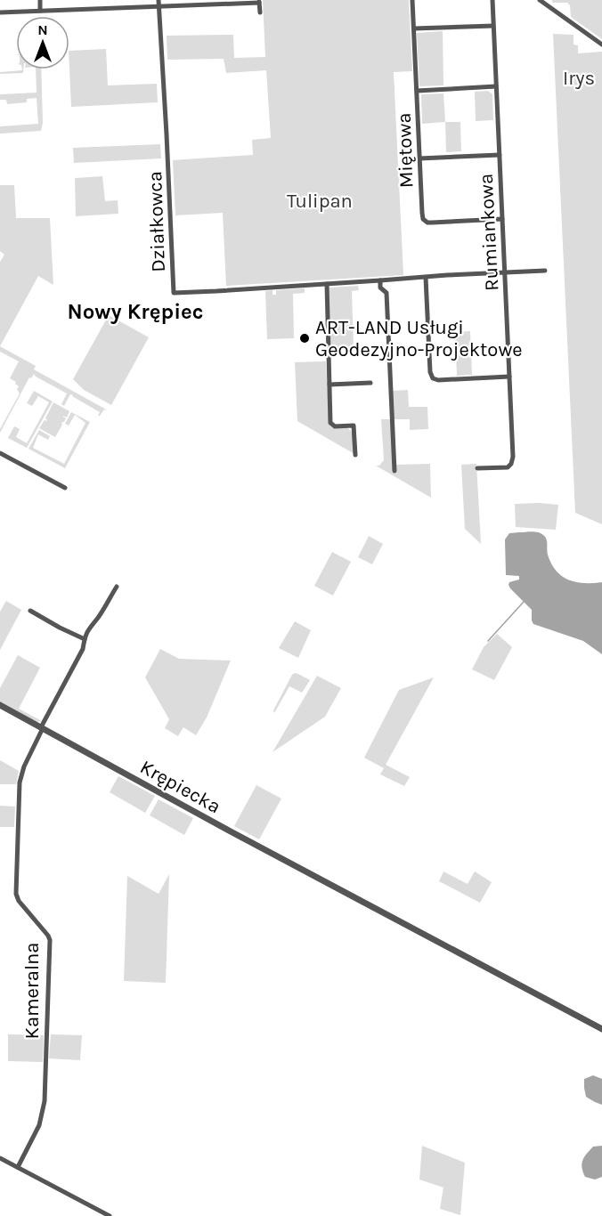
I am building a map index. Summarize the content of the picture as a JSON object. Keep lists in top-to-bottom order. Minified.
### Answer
{"streets":{"street":["Miętowa","Działkowca","Rumiankowa","Krępiecka","Kameralna"]},"crossings":[["Miętowa","Rumiankowa"],["Krępiecka","Kameralna"]],"districts":["Nowy Krępiec"],"parks":["Irys","Tulipan"],"places":["ART-LAND Usługi Geodezyjno-Projektowe"],"north":"top"}
